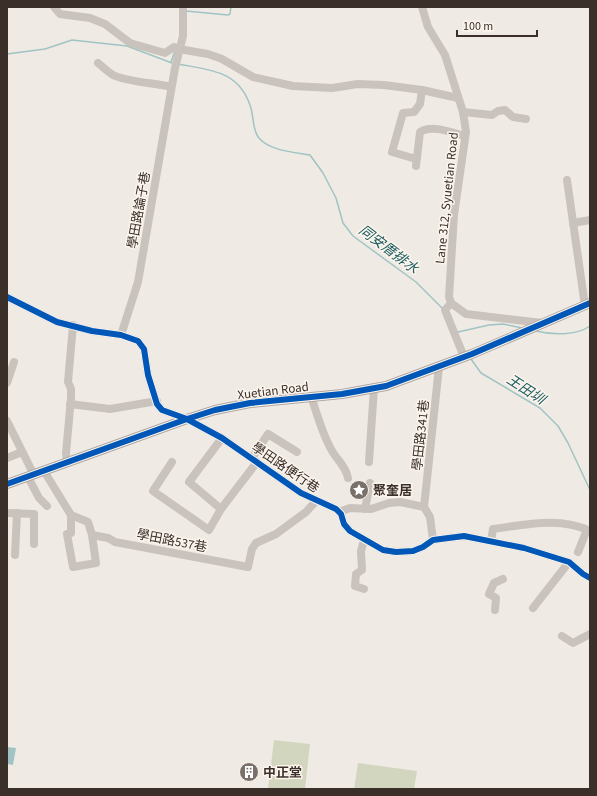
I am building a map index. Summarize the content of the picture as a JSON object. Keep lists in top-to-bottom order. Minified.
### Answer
{"streets":{"main road":["Xuetian Road"],"street":["Lane 312, Syuetian Road","學田路論子巷","學田路341巷","學田路便行巷","學田路537巷"]},"crossings":[["Lane 312, Syuetian Road","Xuetian Road"],["Xuetian Road","學田路341巷"],["Xuetian Road","學田路便行巷"],["學田路便行巷","學田路537巷"]],"water":["同安厝排水","王田圳"],"places":{"place":["聚奎居"],"building":["中正堂"]},"scale_bar":"100 m"}
